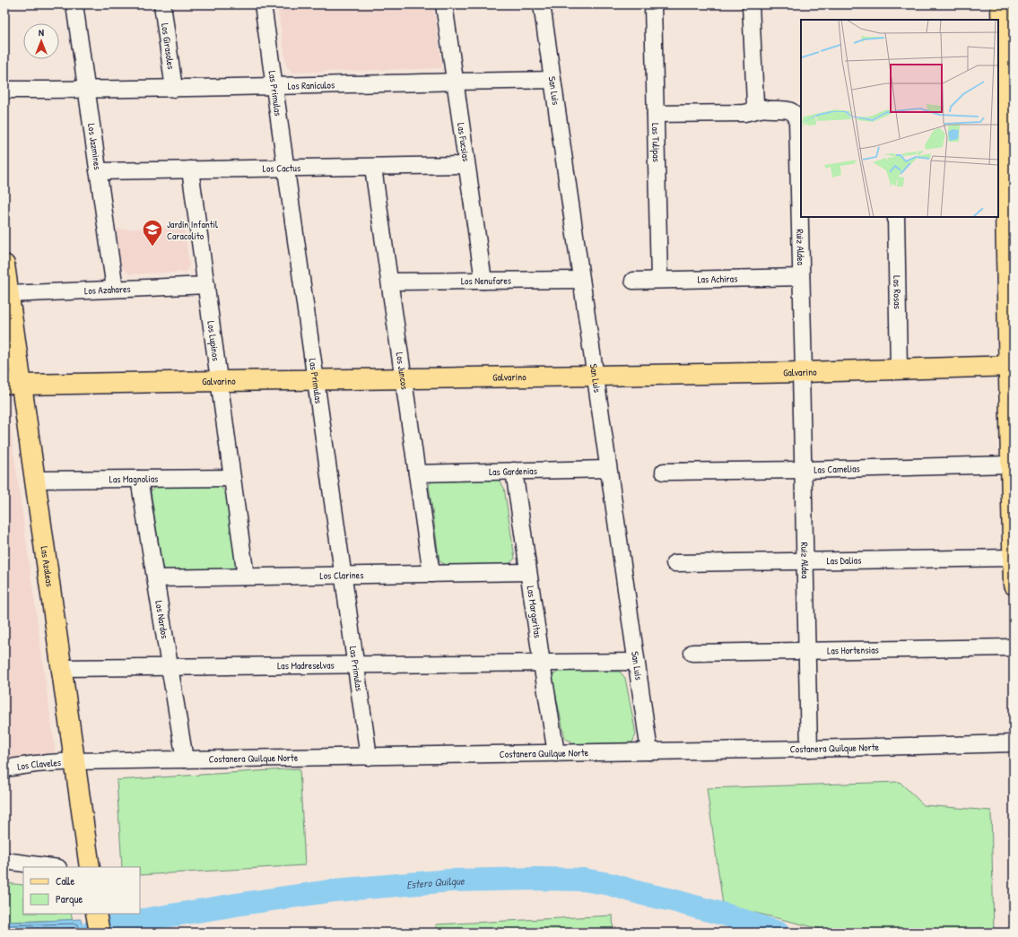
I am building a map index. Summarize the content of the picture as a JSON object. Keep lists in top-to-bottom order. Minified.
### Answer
{"streets":{"main road":["Galvarino","Las Azaleas"],"street":["Los Girasoles","Los Ranículos","San Luis","Las Primulas","Las Fucsias","Las Tulipas","Los Jazmines","Los Cactus","Ruiz Aldea","Las Achiras","Los Nenufares","Los Azahares","Las Rosas","Los Lupinos","Los Juncos","Las Camelias","Las Gardenias","Las Magnolias","Las Dalias","Los Clarines","Las Margaritas","Los Nardos","Las Hortensias","Las Madreselvas","Costanera Quilque Norte","Los Claveles"]},"crossings":[["Los Girasoles","Los Ranículos"],["Los Ranículos","San Luis"],["Los Ranículos","Las Primulas"],["Los Ranículos","Las Fucsias"],["Los Ranículos","Los Jazmines"],["San Luis","Los Nenufares"],["San Luis","Galvarino"],["San Luis","Las Gardenias"],["San Luis","Las Madreselvas"],["San Luis","Costanera Quilque Norte"],["Las Primulas","Los Cactus"],["Las Primulas","Galvarino"],["Las Primulas","Los Clarines"],["Las Primulas","Las Madreselvas"],["Las Primulas","Costanera Quilque Norte"],["Las Fucsias","Los Cactus"],["Las Fucsias","Los Nenufares"],["Las Tulipas","Ruiz Aldea"],["Las Tulipas","Las Achiras"],["Los Jazmines","Los Cactus"],["Los Jazmines","Los Azahares"],["Los Cactus","Los Lupinos"],["Los Cactus","Los Juncos"],["Ruiz Aldea","Las Achiras"],["Ruiz Aldea","Galvarino"],["Ruiz Aldea","Las Camelias"],["Ruiz Aldea","Las Dalias"],["Ruiz Aldea","Las Hortensias"],["Ruiz Aldea","Costanera Quilque Norte"],["Los Nenufares","Los Juncos"],["Los Azahares","Los Lupinos"],["Los Azahares","Las Azaleas"],["Las Rosas","Galvarino"],["Los Lupinos","Galvarino"],["Los Lupinos","Las Magnolias"],["Los Lupinos","Los Clarines"],["Los Juncos","Galvarino"],["Los Juncos","Las Gardenias"],["Los Juncos","Los Clarines"],["Galvarino","Las Azaleas"],["Las Gardenias","Las Margaritas"],["Las Magnolias","Las Azaleas"],["Las Magnolias","Los Nardos"],["Las Azaleas","Las Madreselvas"],["Las Azaleas","Costanera Quilque Norte"],["Las Azaleas","Los Claveles"],["Los Clarines","Las Margaritas"],["Los Clarines","Los Nardos"],["Las Margaritas","Las Madreselvas"],["Las Margaritas","Costanera Quilque Norte"],["Los Nardos","Las Madreselvas"],["Los Nardos","Costanera Quilque Norte"],["Costanera Quilque Norte","Los Claveles"]],"water":["Estero Quilque"],"places":{"school or university":["Jardín Infantil Caracolito"]},"legend":["Calle","Parque"],"north":"top"}
